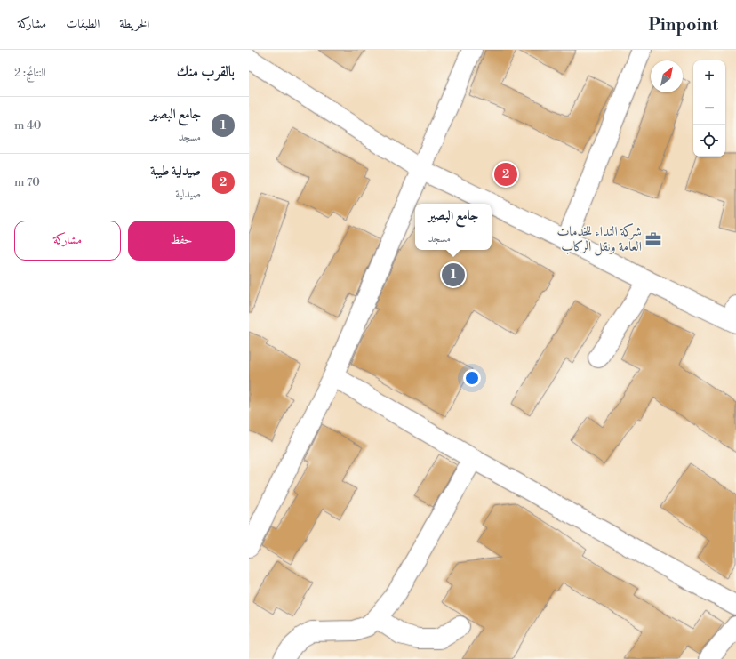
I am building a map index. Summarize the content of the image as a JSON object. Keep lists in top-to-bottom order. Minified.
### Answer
{"places":{"office":["شركة النداء للخدمات العامة ونقل الركاب"]},"north":"top right","page":{"header":"Pinpoint","nav":["الخريطة","الطبقات","مشاركة"],"heading":["بالقرب منك","النتائج: 2"],"map_buttons":["+","−"],"list":[{"mark":"1","name":"جامع البصير","note":"مسجد","value":"40 m"},{"mark":"2","name":"صيدلية طيبة","note":"صيدلية","value":"70 m"}],"pins":["2","1"],"popup":["جامع البصير","مسجد"],"buttons":["حفظ","مشاركة"]}}
